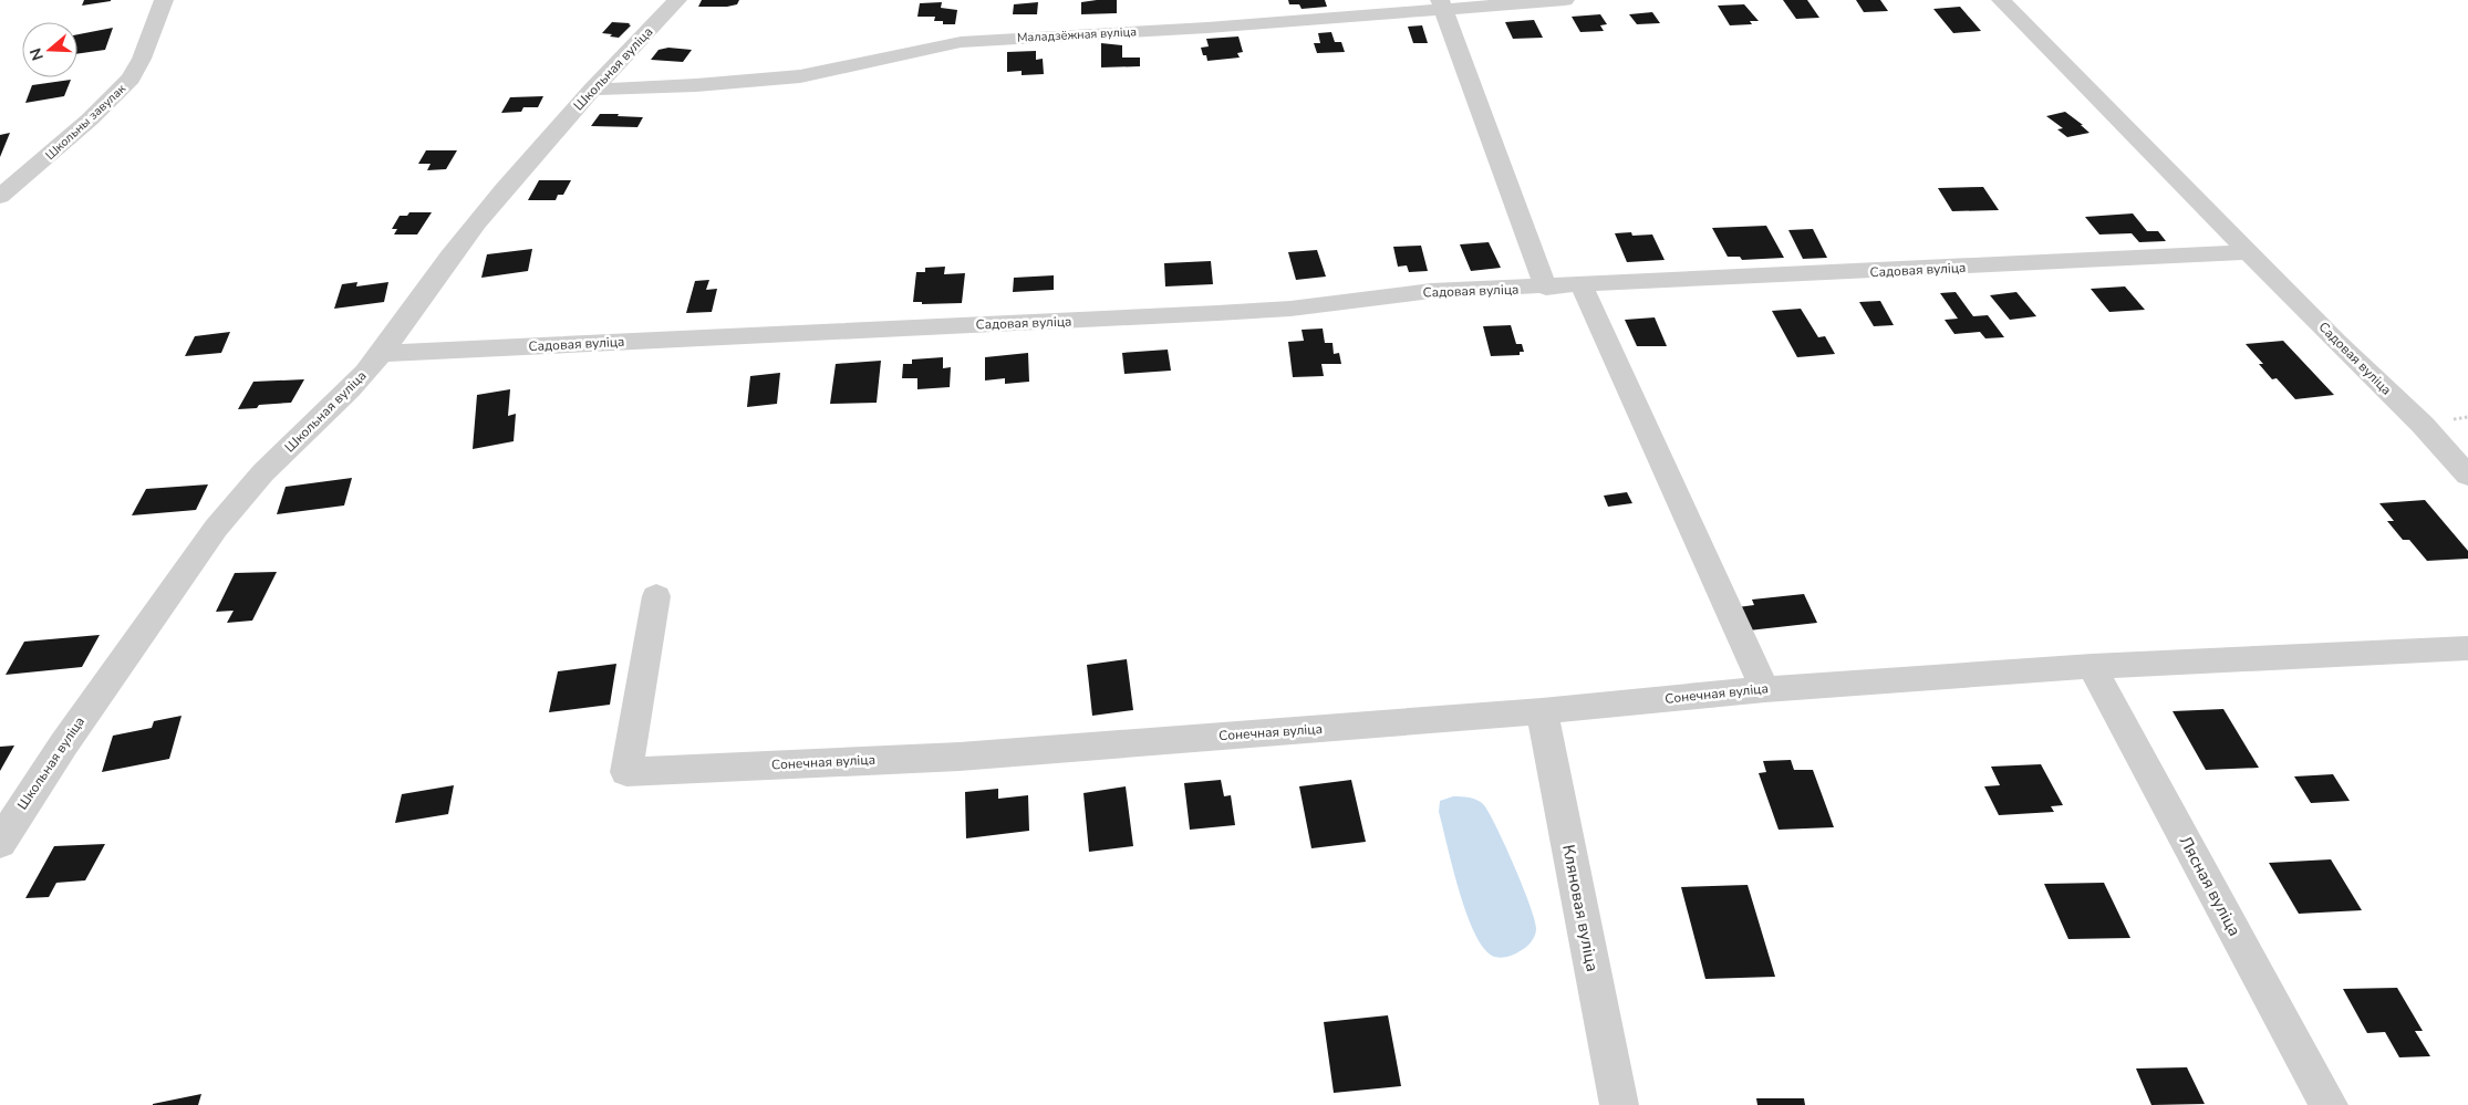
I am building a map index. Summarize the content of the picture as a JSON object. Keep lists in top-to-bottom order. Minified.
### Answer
{"streets":{"street":["Маладзёжная вуліца","Школьная вуліца","Школьны завулак","Садовая вуліца","Сонечная вуліца","Лясная вуліца","Кляновая вуліца"]},"crossings":[["Маладзёжная вуліца","Школьная вуліца"],["Школьная вуліца","Садовая вуліца"],["Сонечная вуліца","Лясная вуліца"],["Сонечная вуліца","Кляновая вуліца"]],"north":"left"}
